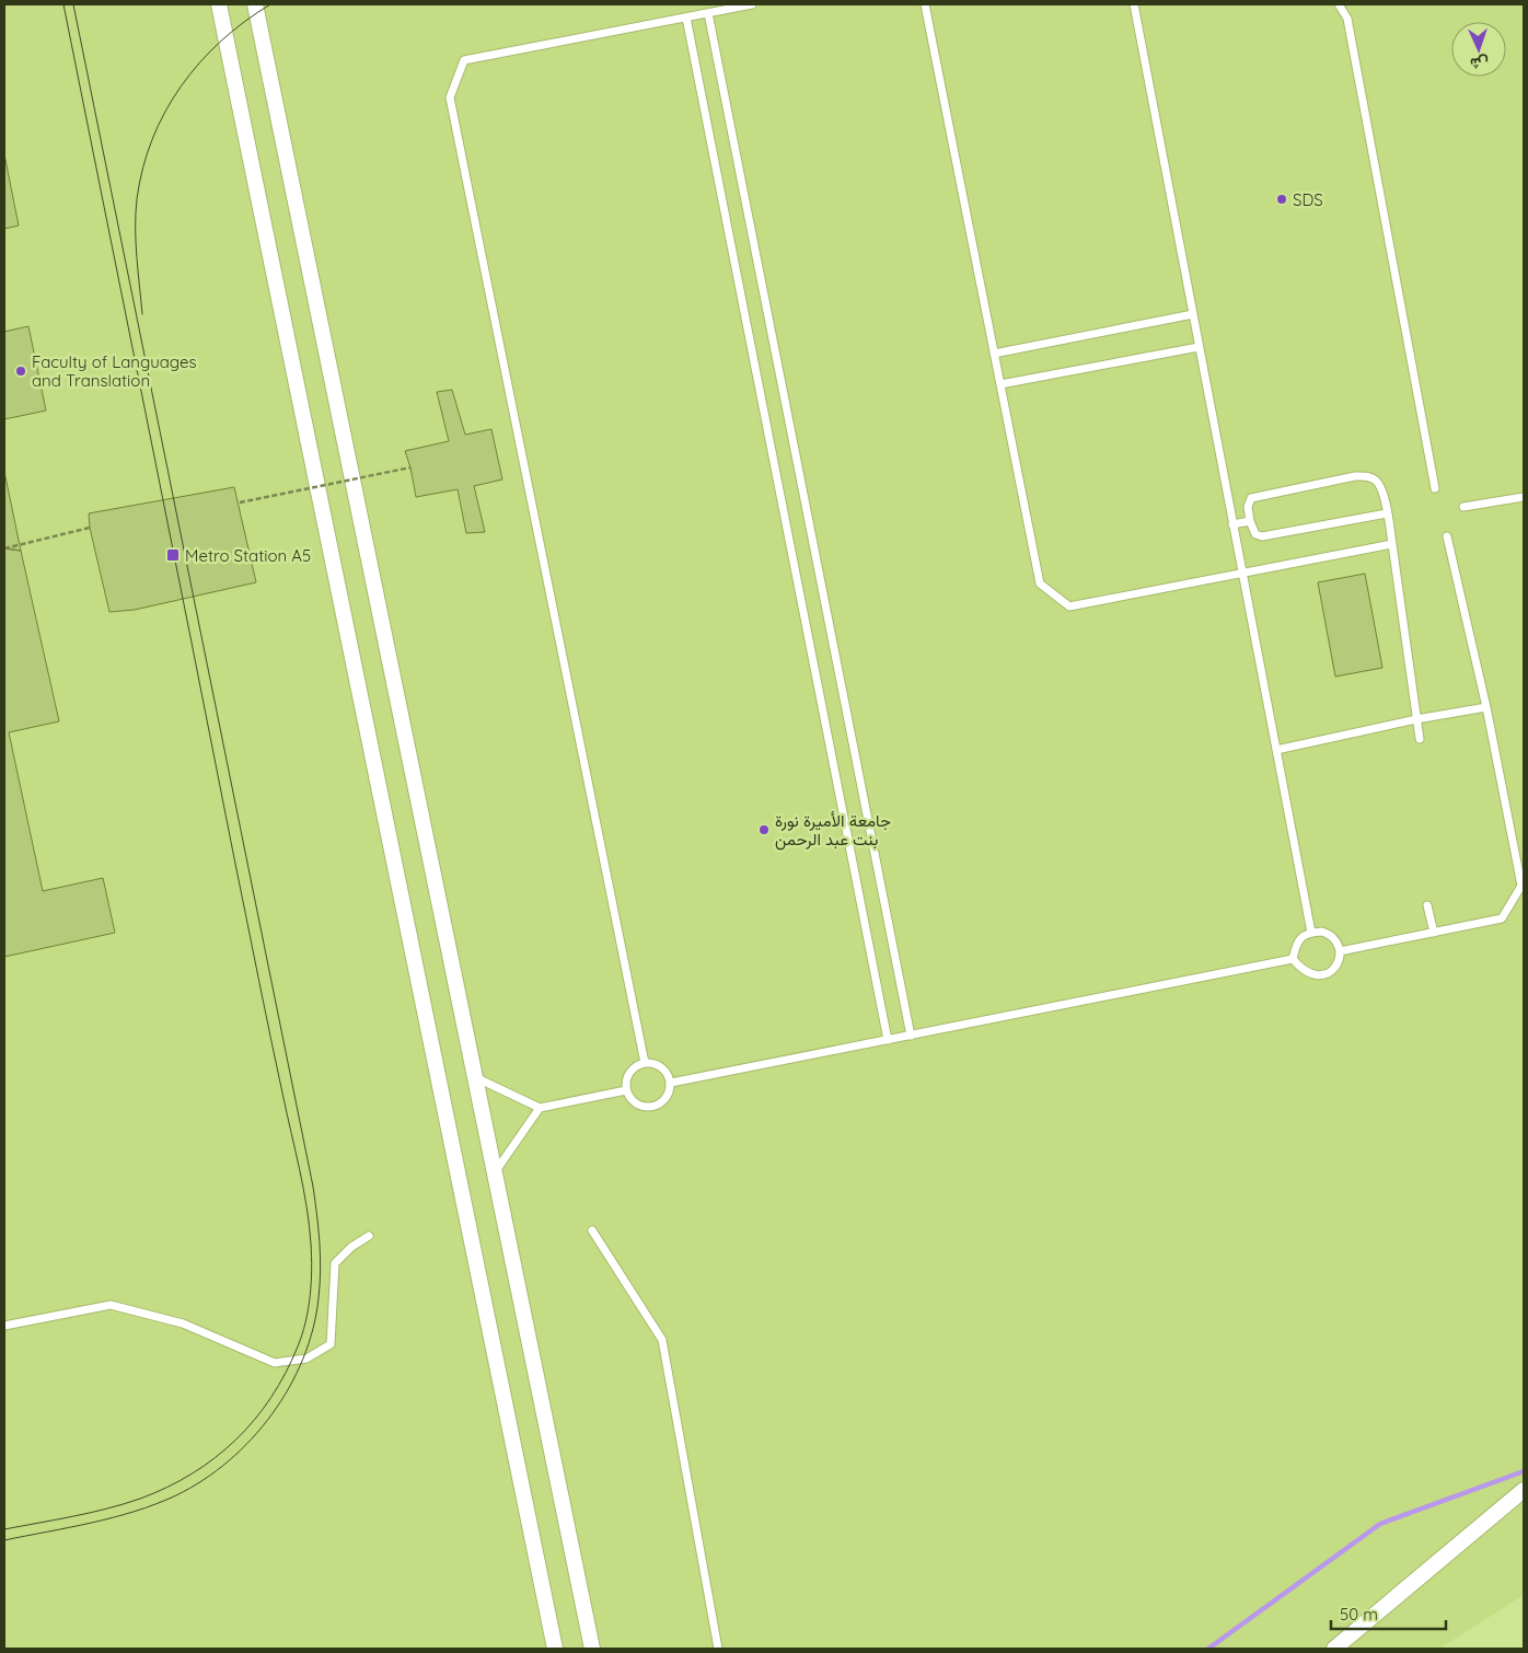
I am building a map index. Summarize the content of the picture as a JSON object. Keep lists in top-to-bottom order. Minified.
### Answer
{"places":{"other":["SDS","Faculty of Languages and Translation","جامعة الأميرة نورة بنت عبد الرحمن"],"transit":["Metro Station A5"]},"scale_bar":"50 m","north":"bottom"}
